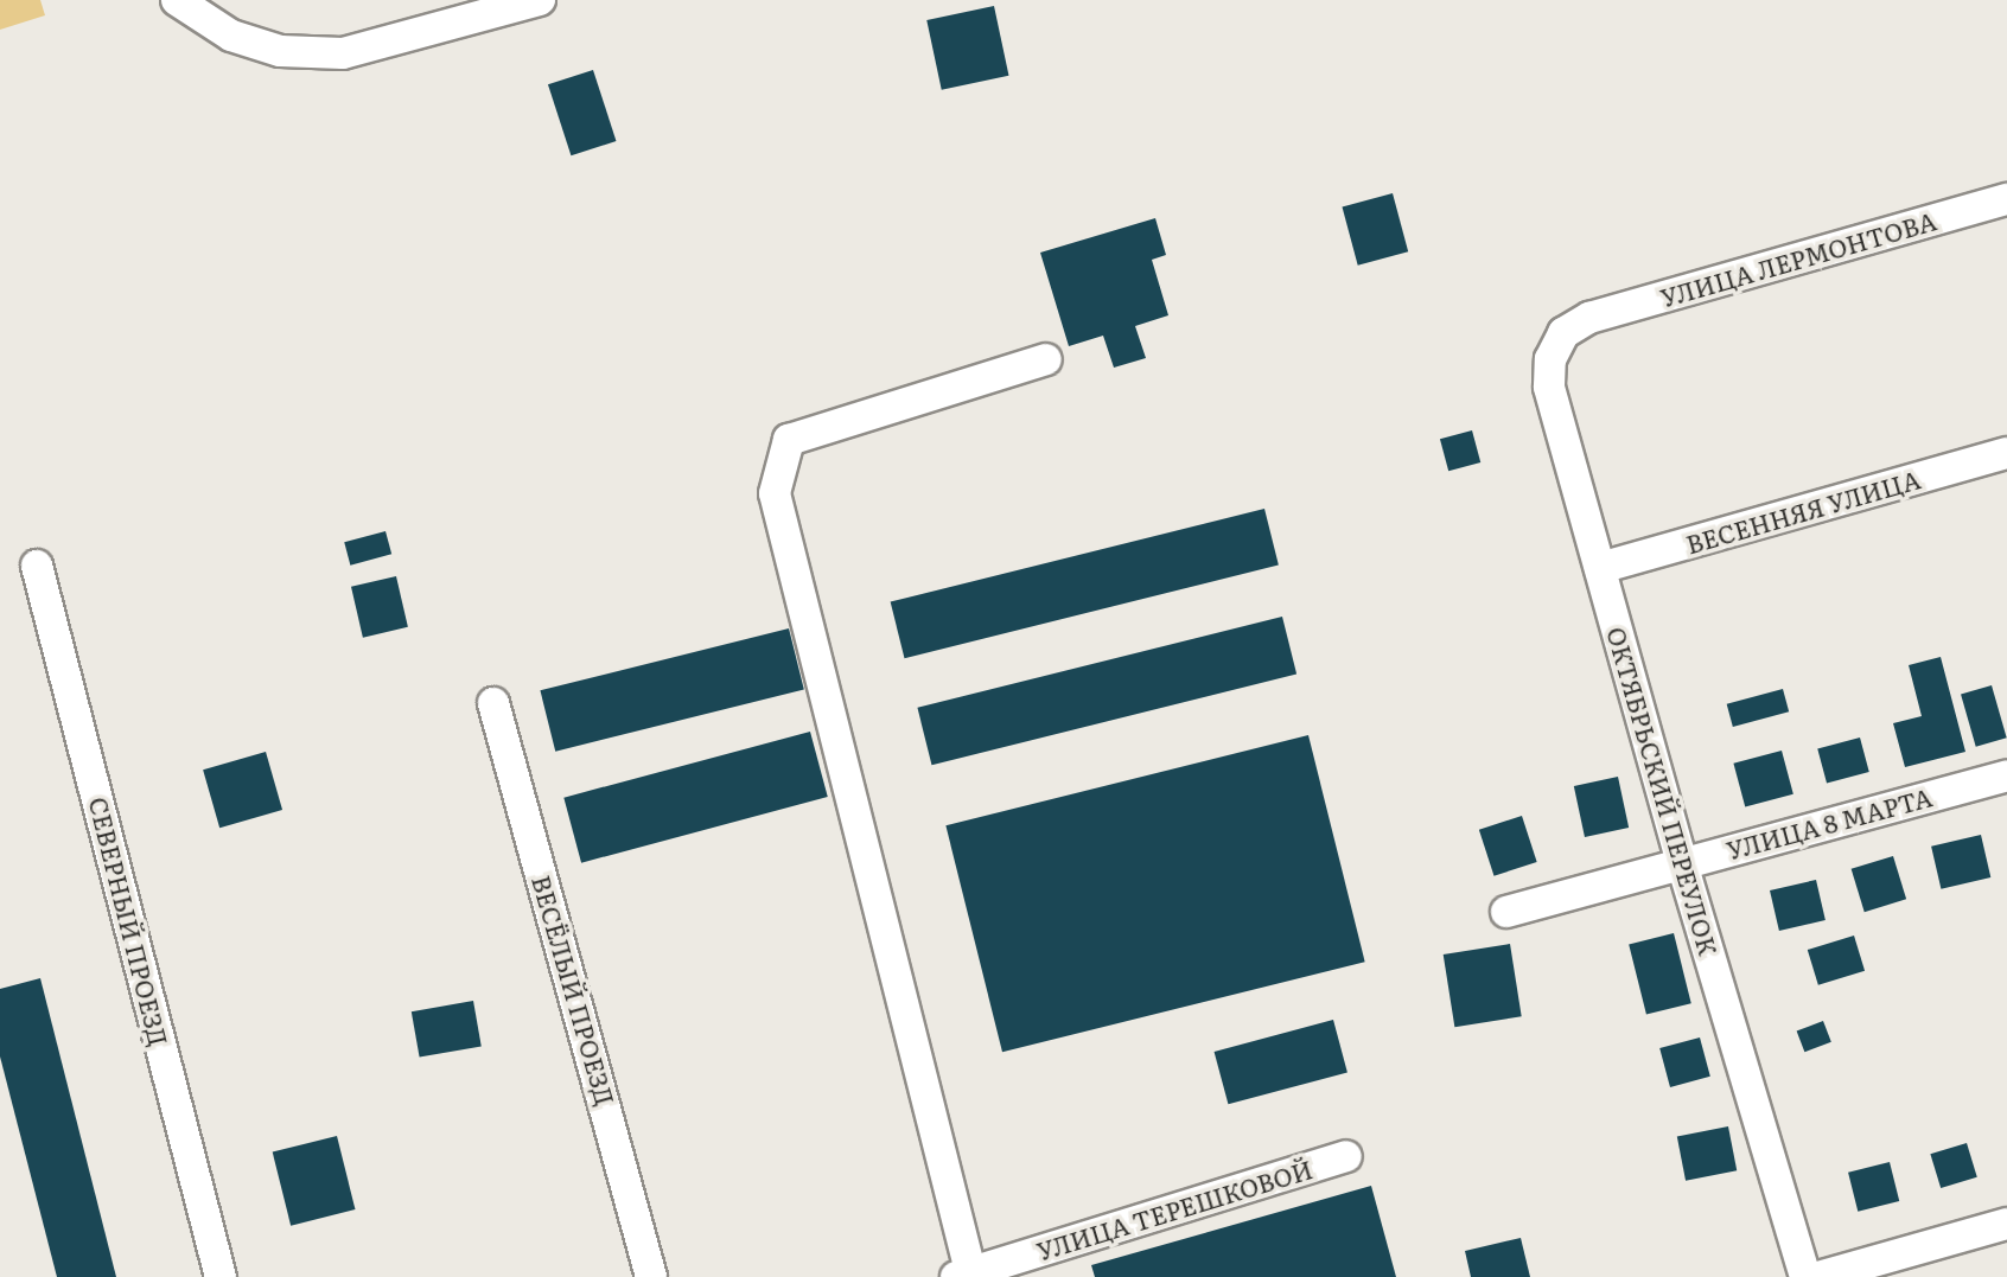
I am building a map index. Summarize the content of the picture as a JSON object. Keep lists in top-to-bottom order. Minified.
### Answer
{"streets":{"street":["УЛИЦА ЛЕРМОНТОВА","ВЕСЕННЯЯ УЛИЦА","ОКТЯБРЬСКИЙ ПЕРЕУЛОК","УЛИЦА 8 МАРТА","СЕВЕРНЫЙ ПРОЕЗД","ВЕСЁЛЫЙ ПРОЕЗД","УЛИЦА ТЕРЕШКОВОЙ"]},"crossings":[["УЛИЦА ЛЕРМОНТОВА","ОКТЯБРЬСКИЙ ПЕРЕУЛОК"],["ВЕСЕННЯЯ УЛИЦА","ОКТЯБРЬСКИЙ ПЕРЕУЛОК"],["ОКТЯБРЬСКИЙ ПЕРЕУЛОК","УЛИЦА 8 МАРТА"]]}
